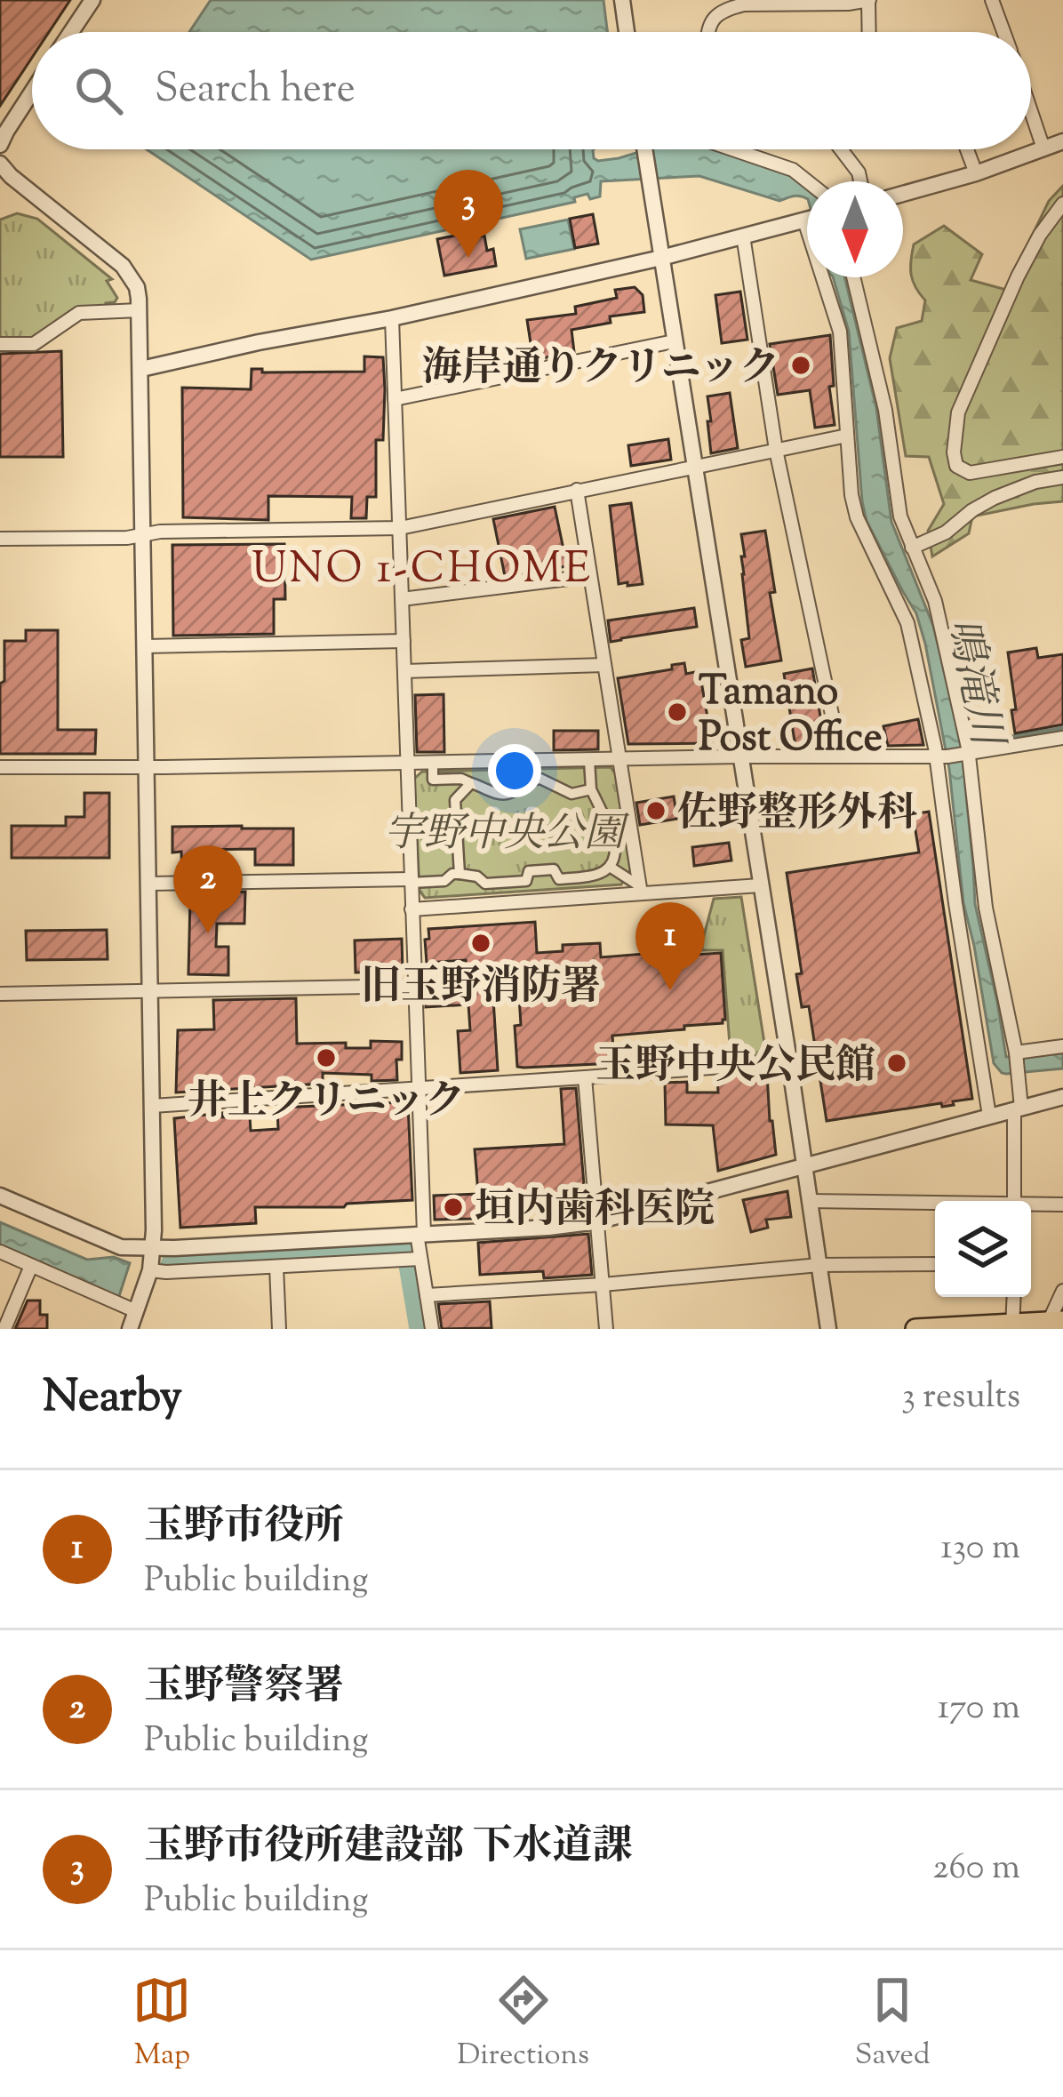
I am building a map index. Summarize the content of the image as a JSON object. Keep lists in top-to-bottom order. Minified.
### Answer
{"districts":["UNO 1-CHOME"],"water":["鳴滝川"],"parks":["宇野中央公園"],"places":["海岸通りクリニック","Tamano Post Office","佐野整形外科","旧玉野消防署","井上クリニック","玉野中央公民館","垣内歯科医院"],"north":"bottom","page":{"search":"Search here","pins":["3","2","1"],"heading":["Nearby","3 results"],"list":[{"mark":"1","name":"玉野市役所","note":"Public building","value":"130 m"},{"mark":"2","name":"玉野警察署","note":"Public building","value":"170 m"},{"mark":"3","name":"玉野市役所建設部 下水道課","note":"Public building","value":"260 m"}],"nav":["Map","Directions","Saved"]}}
